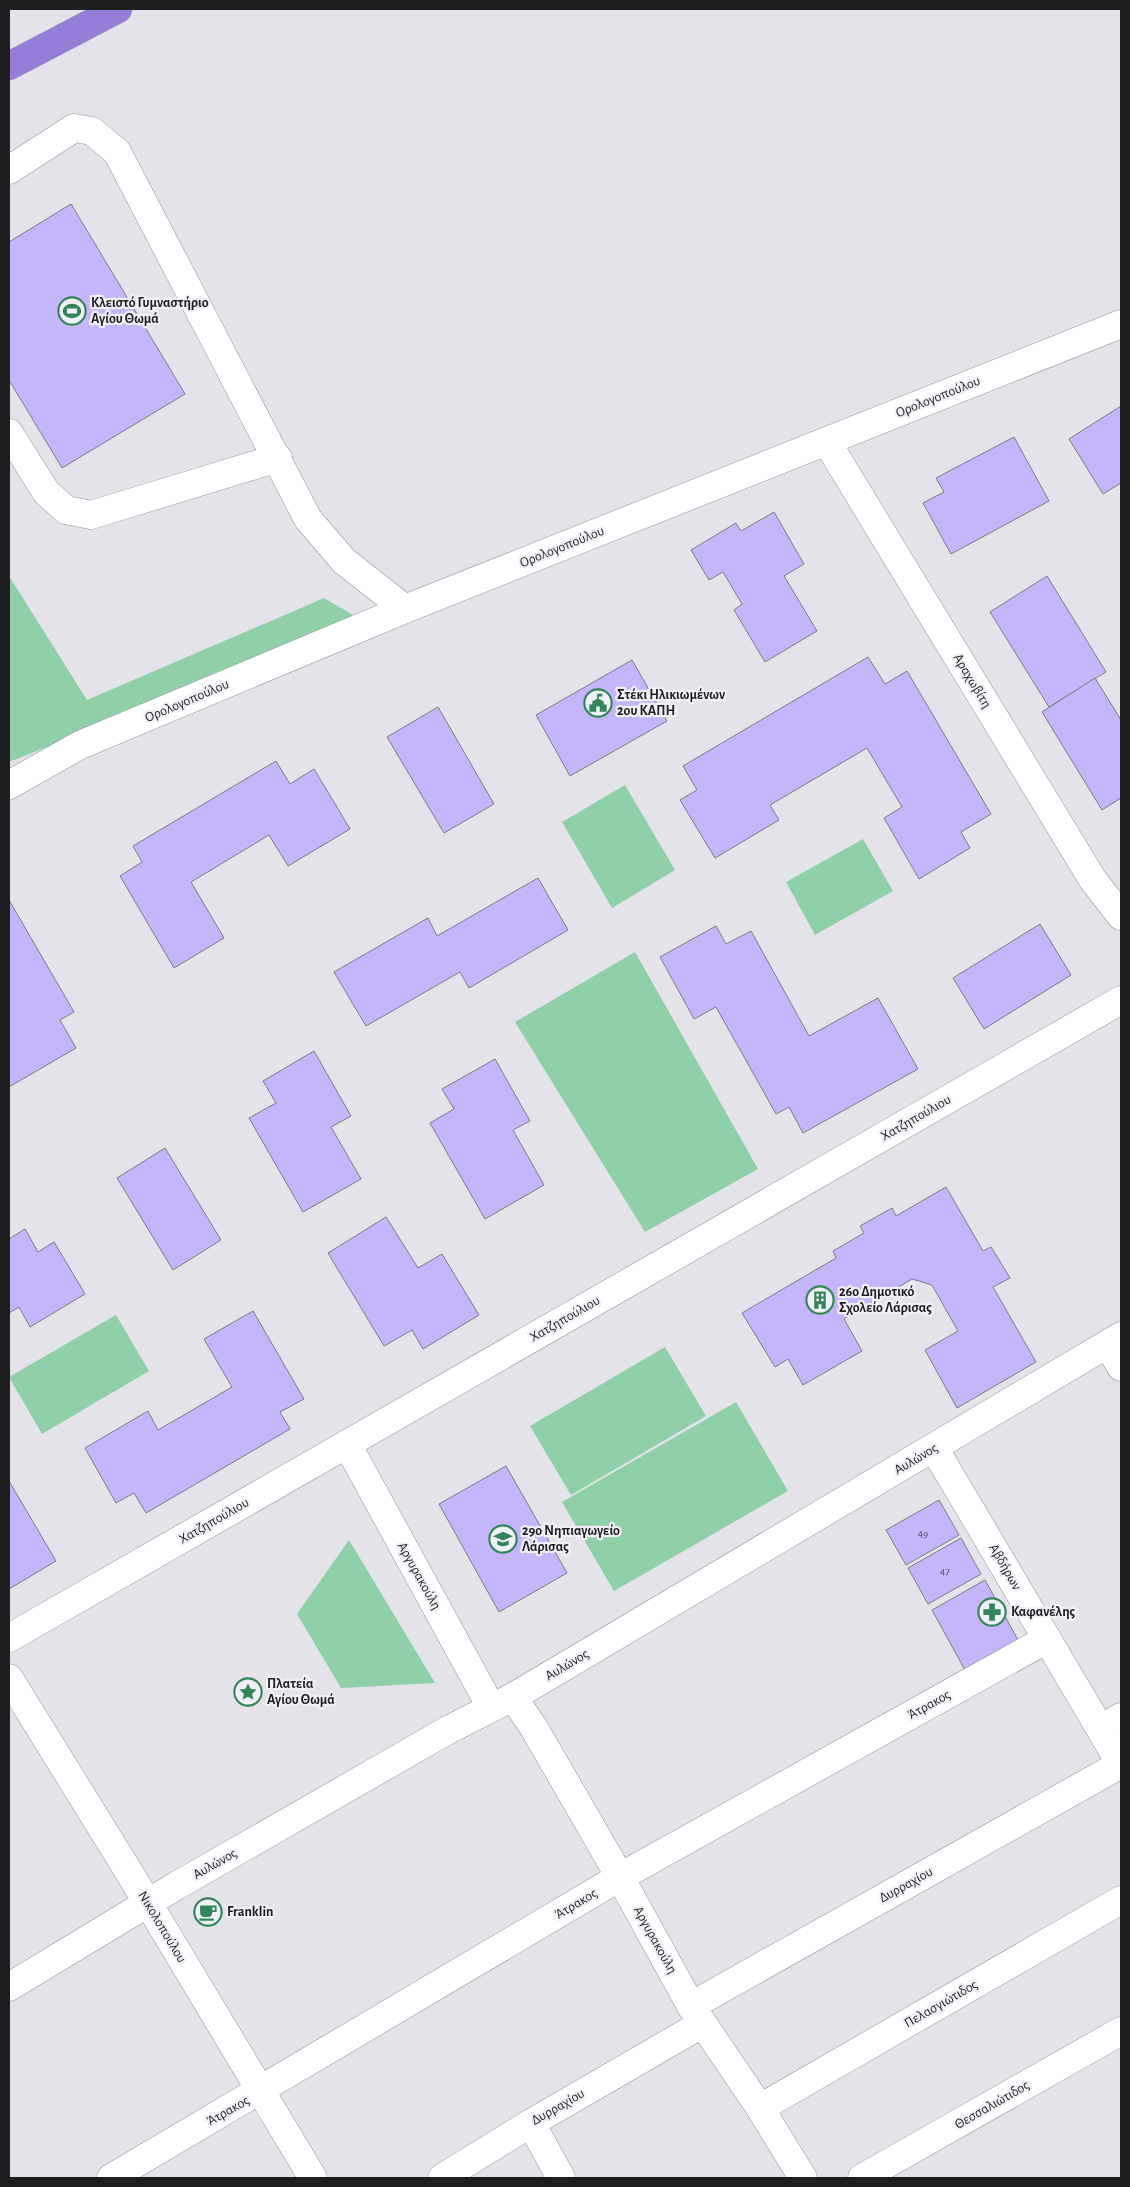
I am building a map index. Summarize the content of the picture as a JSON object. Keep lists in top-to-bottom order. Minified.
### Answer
{"streets":{"street":["Ορολογοπούλου","Αραχωβίτη","Χατζηπούλιου","Αυλώνος","Αβδήρων","Αργυρακούλη","Άτρακος","Δυρραχίου","Νικολοπούλου","Πελασγιώτιδος","Θεσσαλιώτιδος"]},"crossings":[["Ορολογοπούλου","Αραχωβίτη"],["Χατζηπούλιου","Αργυρακούλη"],["Αυλώνος","Αβδήρων"],["Αυλώνος","Αργυρακούλη"],["Αυλώνος","Νικολοπούλου"],["Αβδήρων","Άτρακος"],["Αβδήρων","Δυρραχίου"],["Αργυρακούλη","Άτρακος"],["Αργυρακούλη","Δυρραχίου"],["Αργυρακούλη","Πελασγιώτιδος"],["Άτρακος","Νικολοπούλου"]],"places":{"sports":["Κλειστό Γυμναστήριο Αγίου Θωμά"],"public building":["Στέκι Ηλικιωμένων 2ου ΚΑΠΗ"],"building":["26ο Δημοτικό Σχολείο Λάρισας"],"school or university":["29ο Νηπιαγωγείο Λάρισας"],"pharmacy":["Καφανέλης"],"place":["Πλατεία Αγίου Θωμά"],"cafe":["Franklin"]},"house_numbers":["49","47"]}
